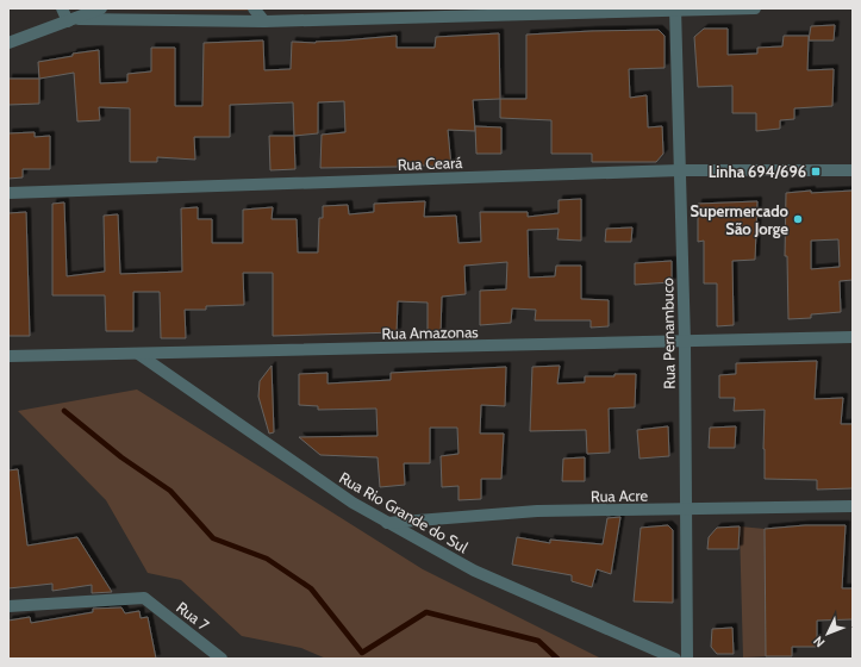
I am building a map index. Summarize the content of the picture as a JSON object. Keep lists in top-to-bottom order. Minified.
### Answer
{"streets":{"street":["Rua Ceará","Rua Amazonas","Rua Pernambuco","Rua Acre","Rua Rio Grande do Sul","Rua 7"]},"crossings":[["Rua Ceará","Rua Pernambuco"],["Rua Amazonas","Rua Pernambuco"],["Rua Amazonas","Rua Rio Grande do Sul"],["Rua Pernambuco","Rua Acre"],["Rua Acre","Rua Rio Grande do Sul"]],"places":{"transit":["Linha 694/696"],"other":["Supermercado São Jorge"]},"north":"bottom left"}
